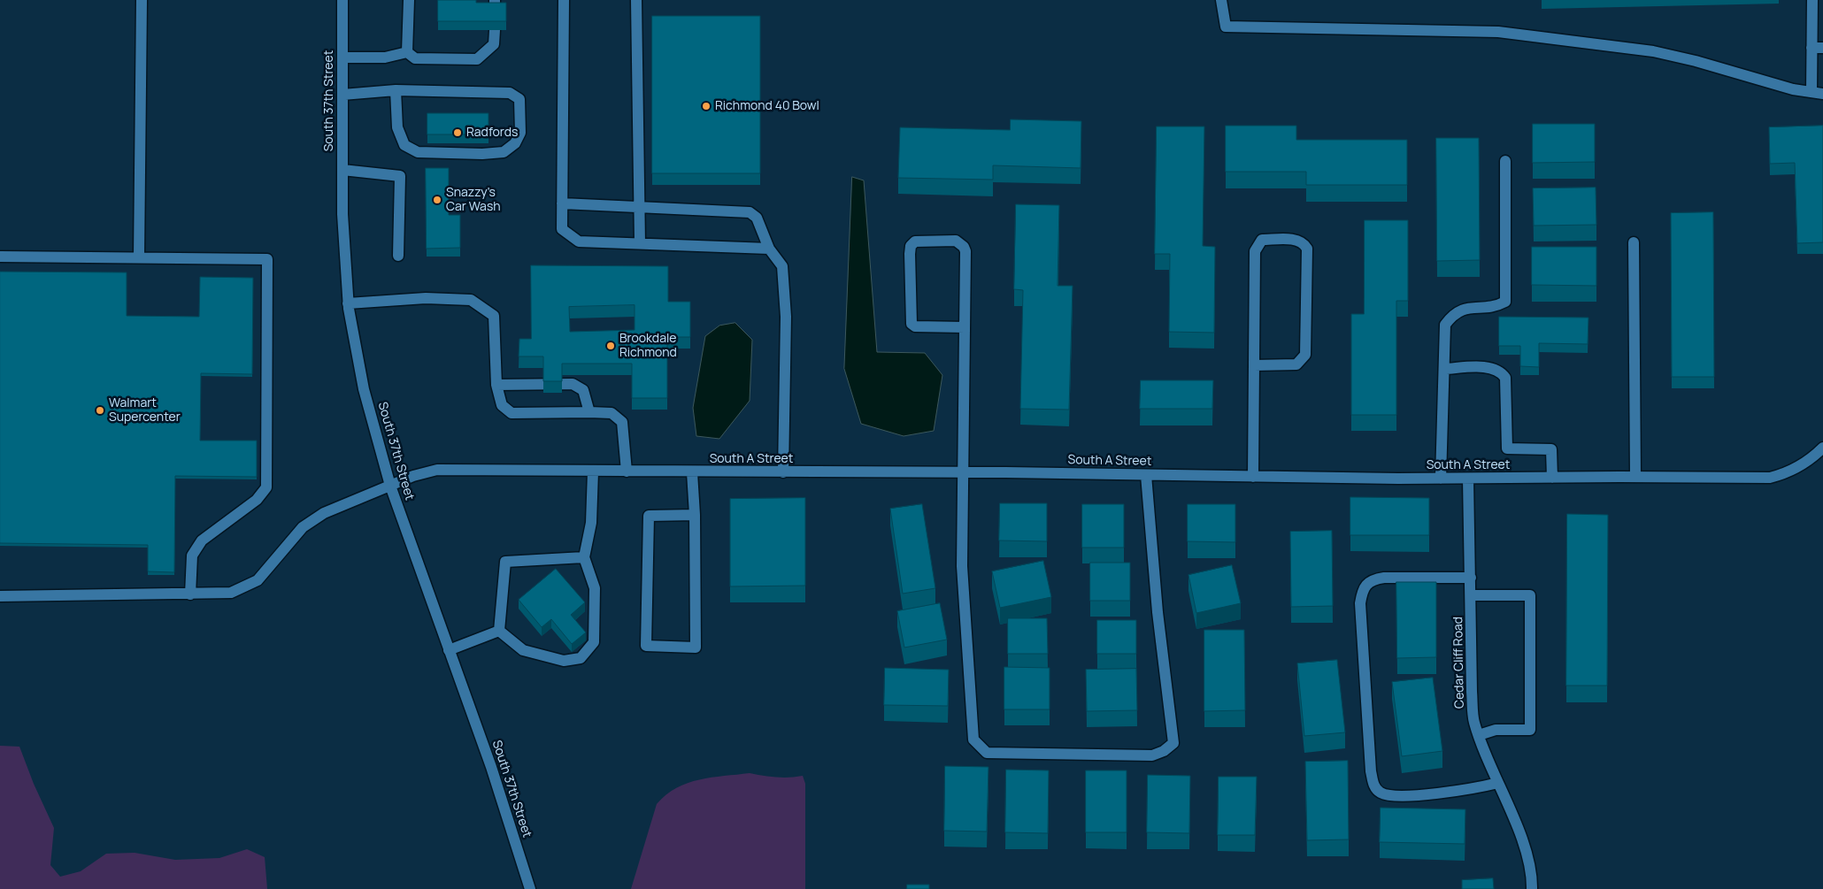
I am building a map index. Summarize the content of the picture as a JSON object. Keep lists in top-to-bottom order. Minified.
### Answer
{"streets":{"street":["South 37th Street","South A Street","Cedar Cliff Road"]},"crossings":[["South 37th Street","South A Street"],["South A Street","Cedar Cliff Road"]],"places":["Richmond 40 Bowl","Radfords","Snazzy's Car Wash","Brookdale Richmond","Walmart Supercenter"]}
